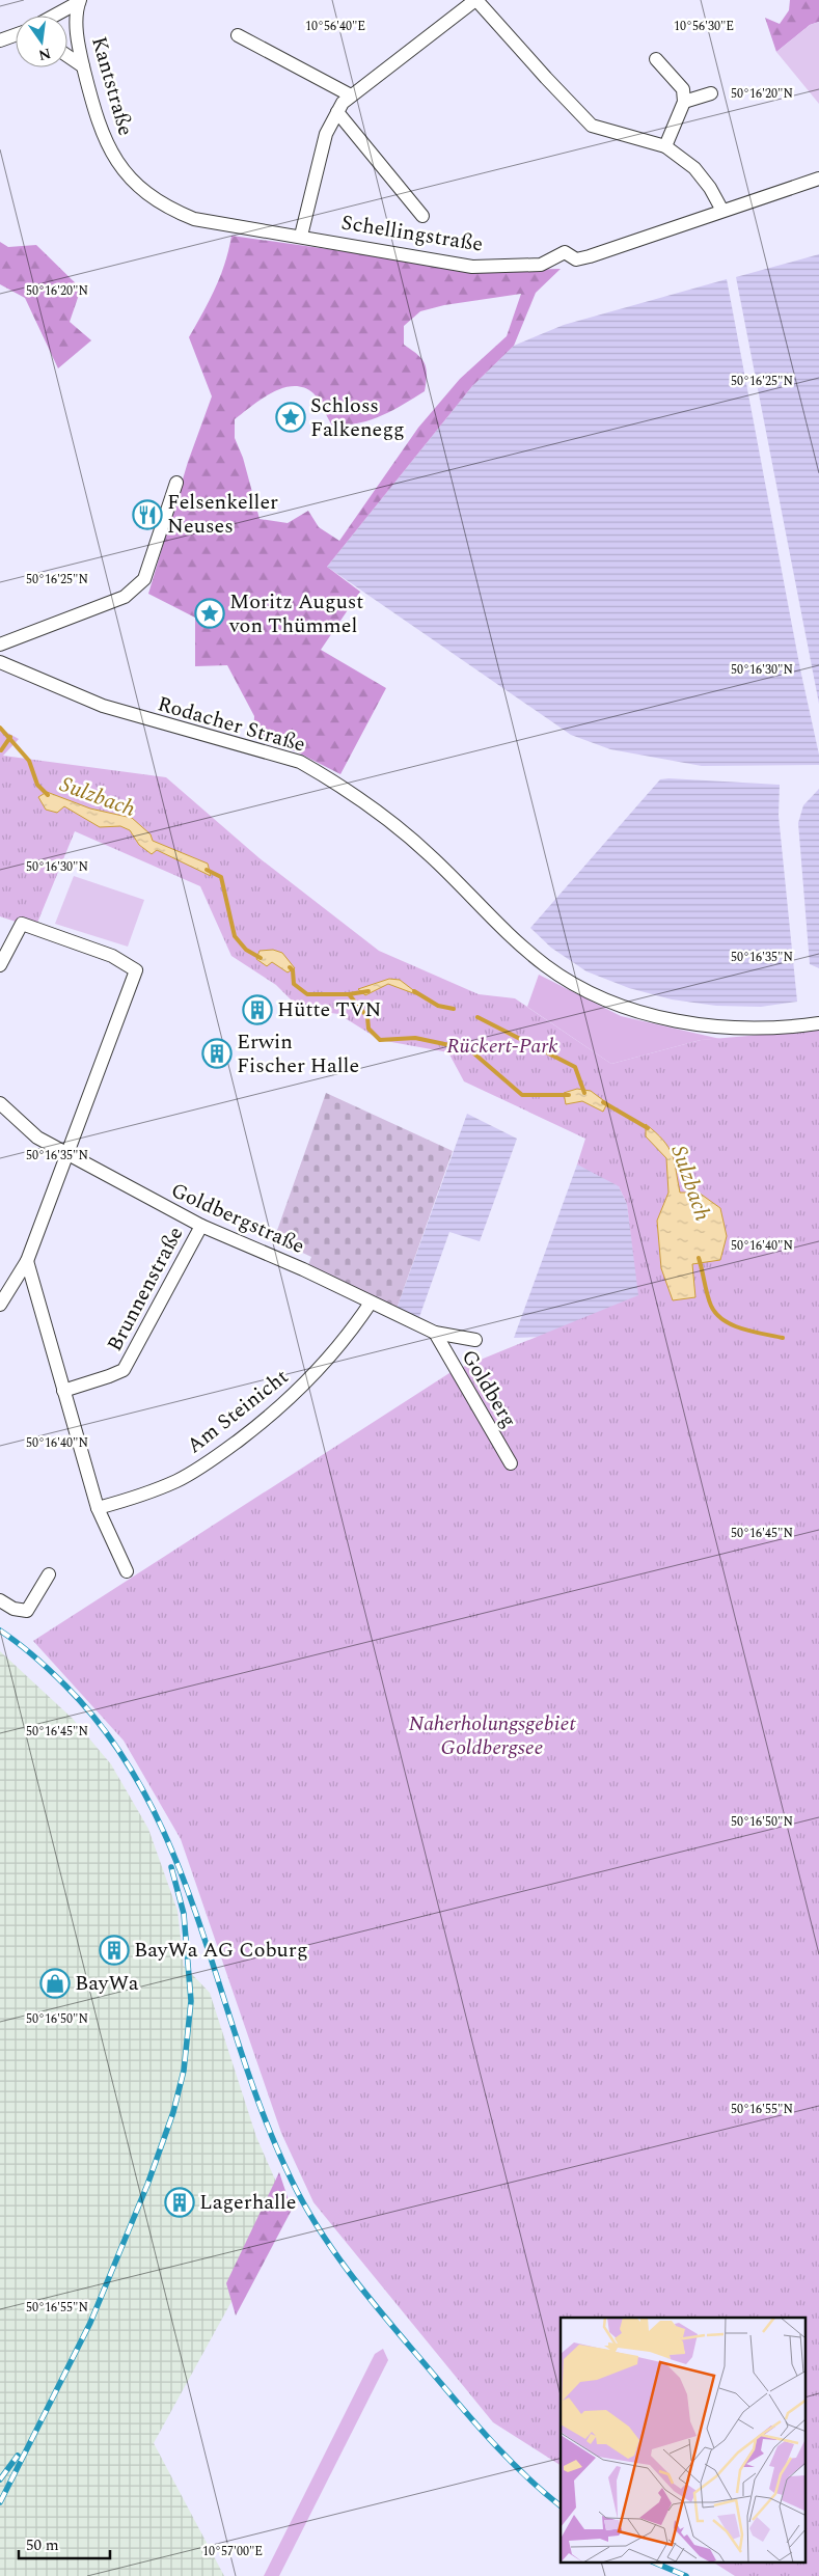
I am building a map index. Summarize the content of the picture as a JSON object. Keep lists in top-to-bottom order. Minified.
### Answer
{"streets":{"street":["Kantstraße","Schellingstraße","Rodacher Straße","Goldbergstraße","Brunnenstraße","Goldberg","Am Steinicht"]},"crossings":[["Kantstraße","Schellingstraße"],["Goldbergstraße","Brunnenstraße"],["Goldbergstraße","Goldberg"],["Goldbergstraße","Am Steinicht"]],"water":["Sulzbach"],"parks":["Rückert-Park","Naherholungsgebiet Goldbergsee"],"places":{"place":["Schloss Falkenegg","Moritz August von Thümmel"],"restaurant":["Felsenkeller Neuses"],"building":["Hütte TVN","Erwin Fischer Halle","BayWa AG Coburg","Lagerhalle"],"shop":["BayWa"]},"scale_bar":"50 m","north":"bottom","coordinates":["10°56'40\"E","10°56'30\"E","50°16'20\"N","50°16'25\"N","50°16'30\"N","50°16'35\"N","50°16'40\"N","50°16'45\"N","50°16'50\"N","50°16'55\"N","10°57'00\"E"]}
